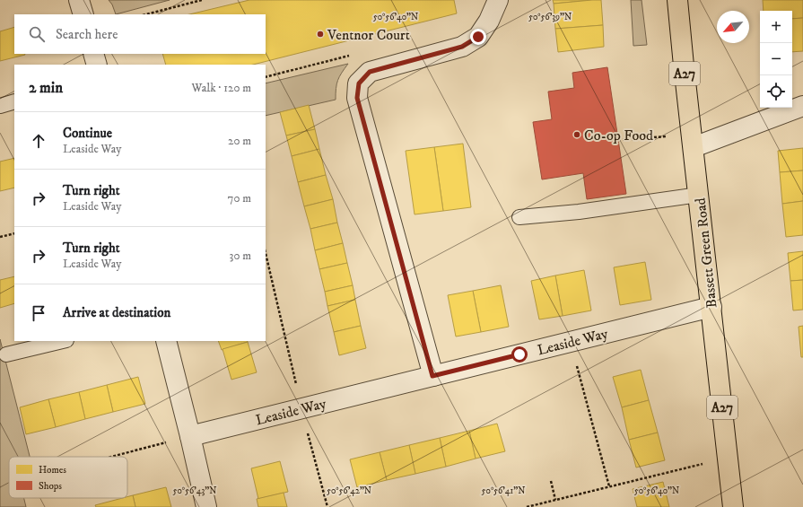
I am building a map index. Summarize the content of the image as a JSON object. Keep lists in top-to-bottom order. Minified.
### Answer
{"streets":{"main road":["A27","Bassett Green Road"],"street":["Leaside Way"]},"crossings":[["Bassett Green Road","Leaside Way"]],"places":["Ventnor Court","Co-op Food"],"legend":["Homes","Shops"],"north":"bottom left","page":{"map_buttons":["+","−"],"search":"Search here","heading":["2 min","Walk · 120 m"],"list":[["Continue","Leaside Way","20 m"],["Turn right","Leaside Way","70 m"],["Turn right","Leaside Way","30 m"],"Arrive at destination"]},"coordinates":["50°56'40\"N","50°56'39\"N","50°56'43\"N","50°56'42\"N","50°56'41\"N"]}
